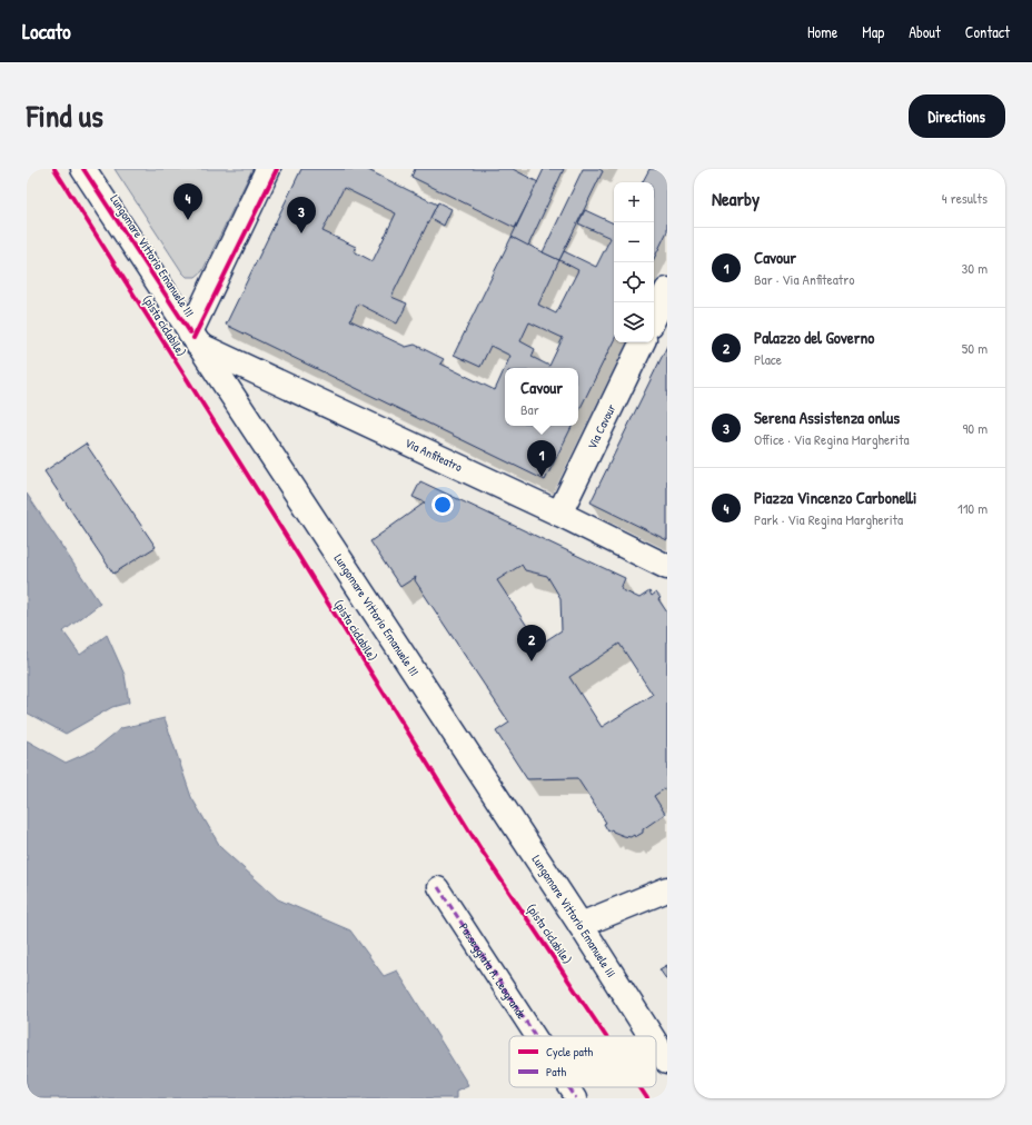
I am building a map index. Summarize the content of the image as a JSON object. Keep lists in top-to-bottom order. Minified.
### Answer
{"streets":{"main road":["Lungomare Vittorio Emanuele III","Via Cavour","Via Anfiteatro"],"street":["Passeggiata A. Leogrande"],"cycle path":["(pista ciclabile)"]},"crossings":[["Lungomare Vittorio Emanuele III","Via Anfiteatro"],["Via Cavour","Via Anfiteatro"]],"legend":["Cycle path","Path"],"page":{"header":"Locato","nav":["Home","Map","About","Contact"],"title":"Find us","buttons":"Directions","heading":["Nearby","4 results"],"map_buttons":["+","−"],"pins":["4","3","1","2"],"list":[{"mark":"1","name":"Cavour","note":"Bar · Via Anfiteatro","value":"30 m"},{"mark":"2","name":"Palazzo del Governo","note":"Place","value":"50 m"},{"mark":"3","name":"Serena Assistenza onlus","note":"Office · Via Regina Margherita","value":"90 m"},{"mark":"4","name":"Piazza Vincenzo Carbonelli","note":"Park · Via Regina Margherita","value":"110 m"}],"popup":["Cavour","Bar"]}}
